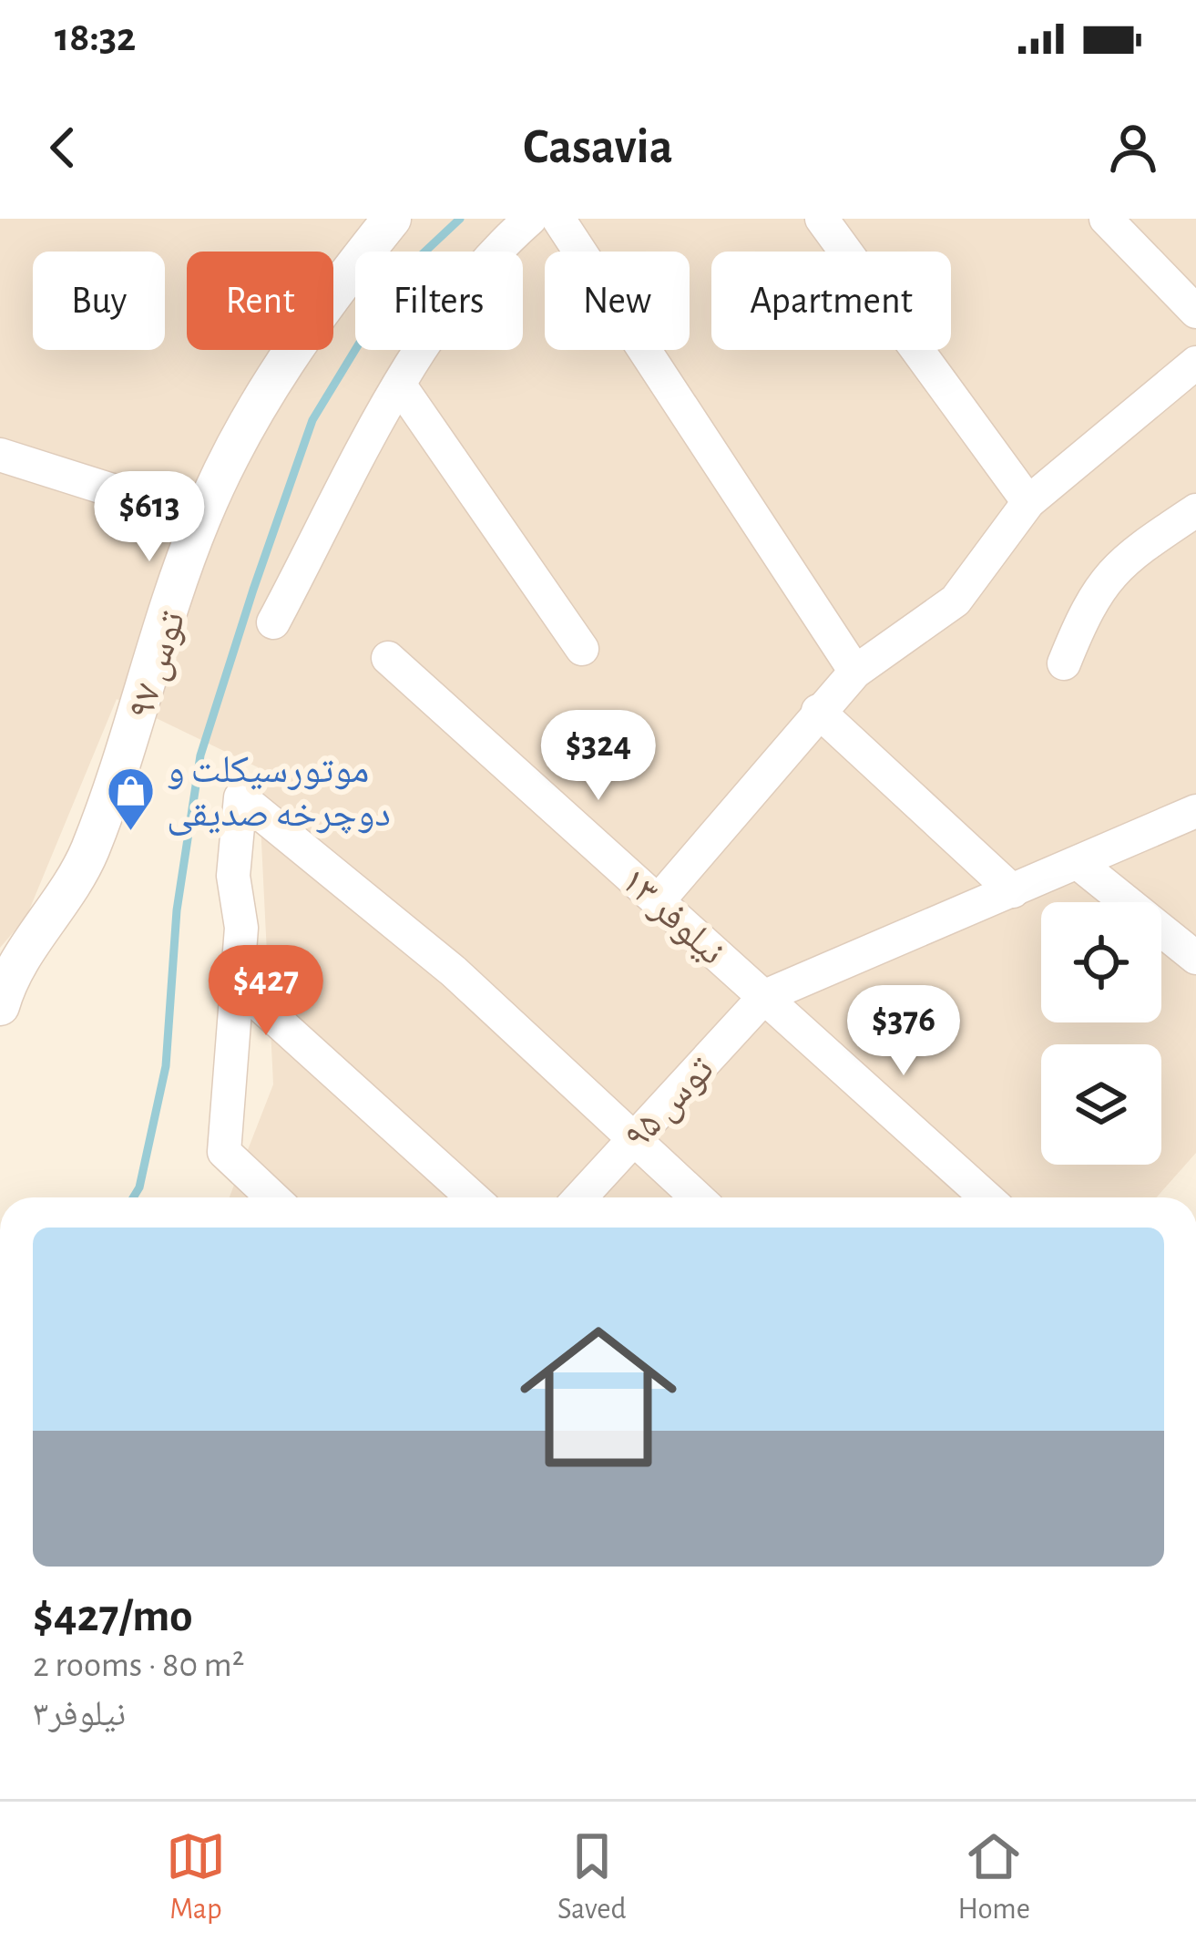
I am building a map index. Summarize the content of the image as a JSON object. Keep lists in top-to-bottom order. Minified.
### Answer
{"streets":{"street":["توس ۹۷","نیلوفر ۱۳","توس ۹۵"]},"crossings":[["نیلوفر ۱۳","توس ۹۵"]],"places":{"shop":["موتورسیکلت و دوچرخه صدیقی"]},"page":{"status":"18:32","header":"Casavia","chip":["Buy","Rent","Filters","New","Apartment"],"price":["$613","$324","$427","$376"],"list":[{"name":"$427/mo","note":"2 rooms · 80 m² · نیلوفر۳"}],"tabs":["Map","Saved","Home"]}}
